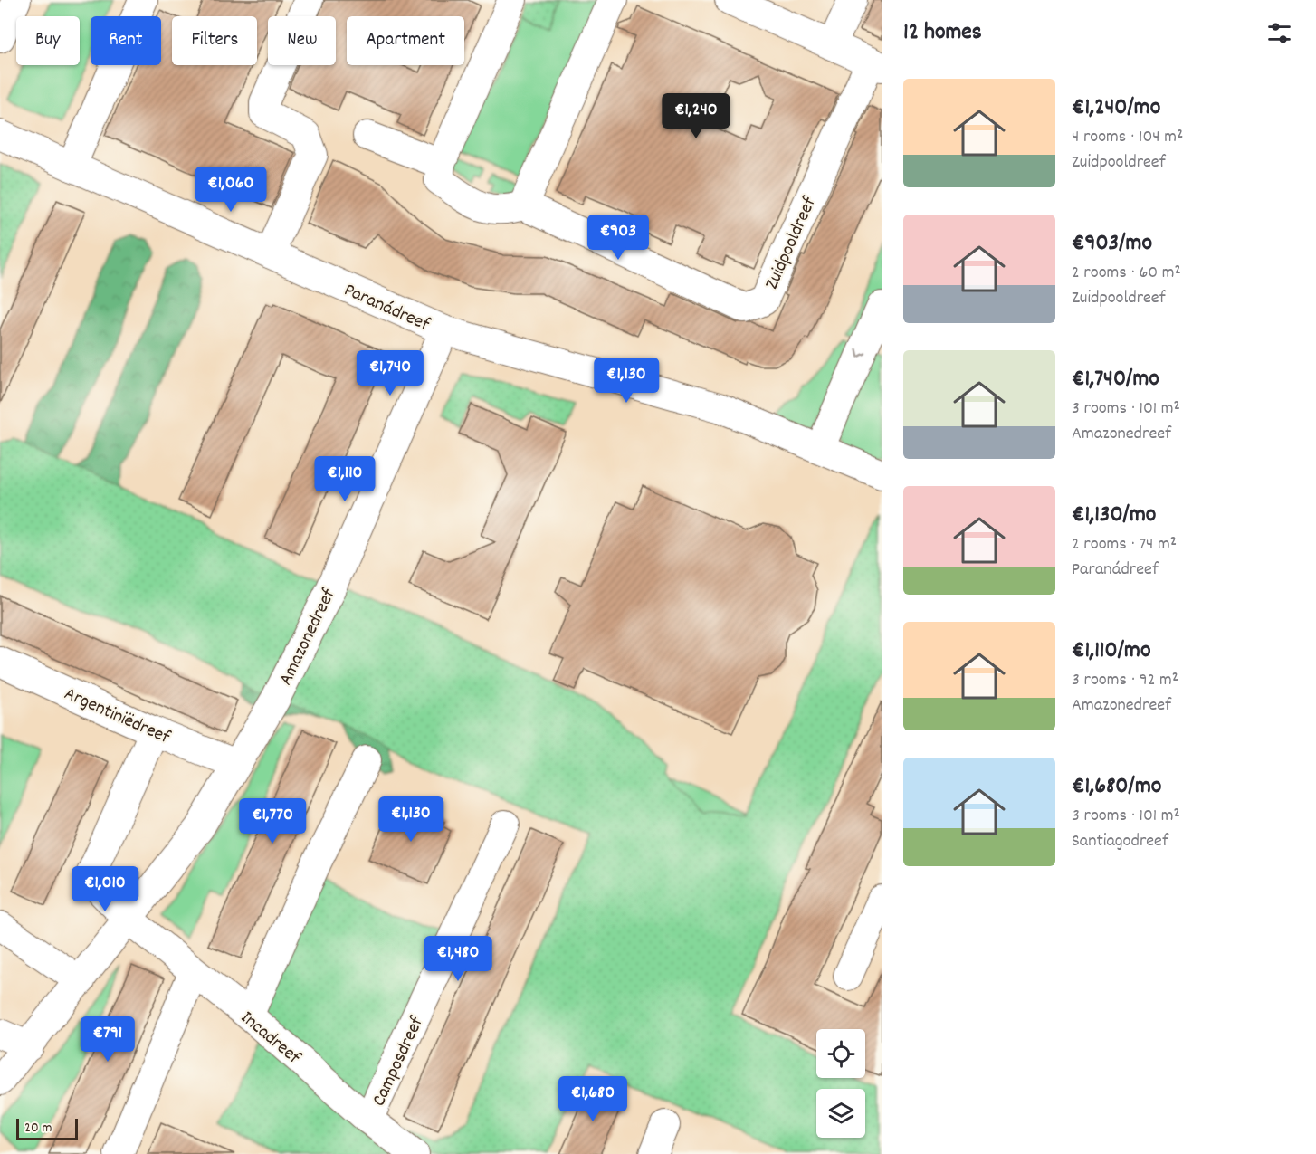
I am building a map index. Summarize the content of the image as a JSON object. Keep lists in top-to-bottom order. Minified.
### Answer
{"streets":{"street":["Zuidpooldreef","Paranádreef","Amazonedreef","Argentiniëdreef","Incadreef","Camposdreef"]},"crossings":[["Paranádreef","Amazonedreef"],["Amazonedreef","Argentiniëdreef"],["Amazonedreef","Incadreef"],["Incadreef","Camposdreef"]],"scale_bar":"20 m","page":{"heading":"12 homes","chip":["Buy","Rent","Filters","New","Apartment"],"list":[{"name":"€1,240/mo","note":"4 rooms · 104 m² · Zuidpooldreef"},{"name":"€903/mo","note":"2 rooms · 60 m² · Zuidpooldreef"},{"name":"€1,740/mo","note":"3 rooms · 101 m² · Amazonedreef"},{"name":"€1,130/mo","note":"2 rooms · 74 m² · Paranádreef"},{"name":"€1,110/mo","note":"3 rooms · 92 m² · Amazonedreef"},{"name":"€1,680/mo","note":"3 rooms · 101 m² · Santiagodreef"}],"price":["€1,240","€1,060","€903","€1,740","€1,130","€1,110","€1,130","€1,770","€1,010","€1,480","€791","€1,680"],"scale":"20 m"}}
